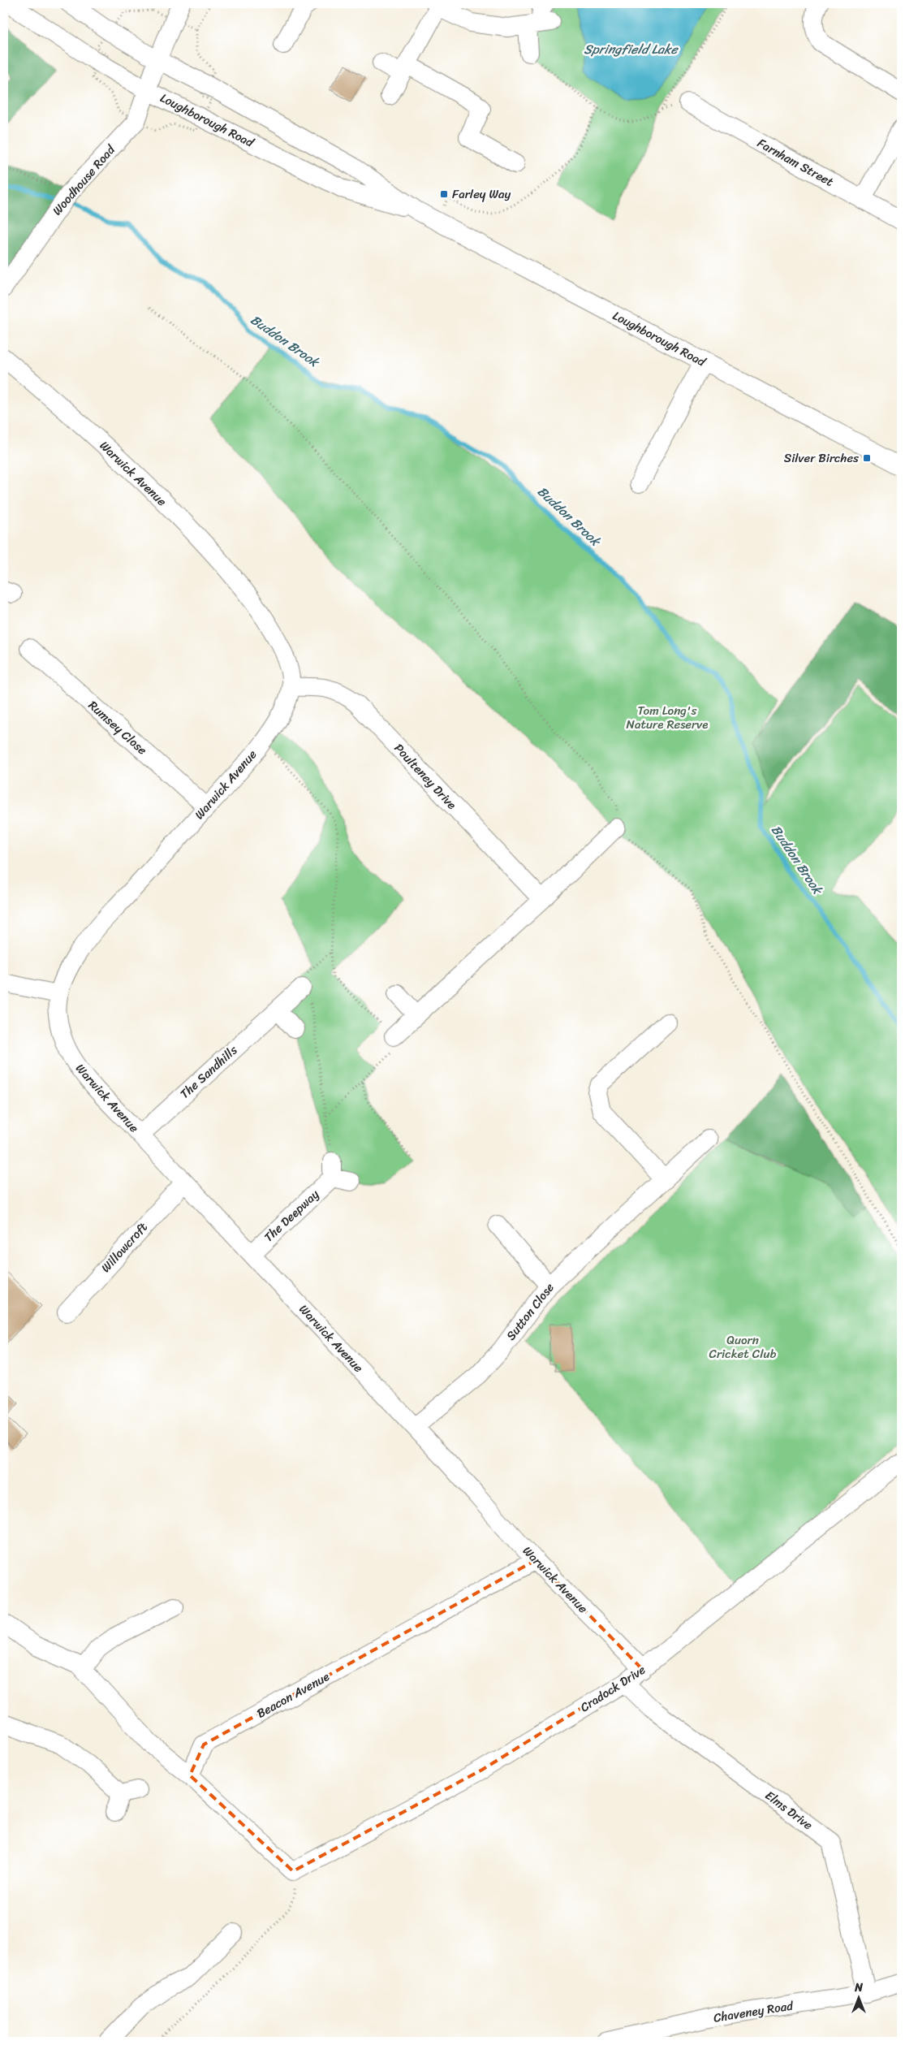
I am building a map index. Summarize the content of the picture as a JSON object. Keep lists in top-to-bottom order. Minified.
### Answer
{"streets":{"street":["Loughborough Road","Farnham Street","Woodhouse Road","Warwick Avenue","Rumsey Close","Poulteney Drive","The Sandhills","The Deepway","Willowcroft","Sutton Close","Cradock Drive","Beacon Avenue","Elms Drive","Chaveney Road"]},"crossings":[["Loughborough Road","Woodhouse Road"],["Warwick Avenue","Rumsey Close"],["Warwick Avenue","Poulteney Drive"],["Warwick Avenue","The Sandhills"],["Warwick Avenue","The Deepway"],["Warwick Avenue","Willowcroft"],["Warwick Avenue","Sutton Close"],["Warwick Avenue","Cradock Drive"],["Warwick Avenue","Beacon Avenue"],["Cradock Drive","Elms Drive"],["Elms Drive","Chaveney Road"]],"water":["Springfield Lake","Buddon Brook"],"parks":["Tom Long's Nature Reserve","Quorn Cricket Club"],"places":{"transit":["Farley Way","Silver Birches"]},"north":"top"}
